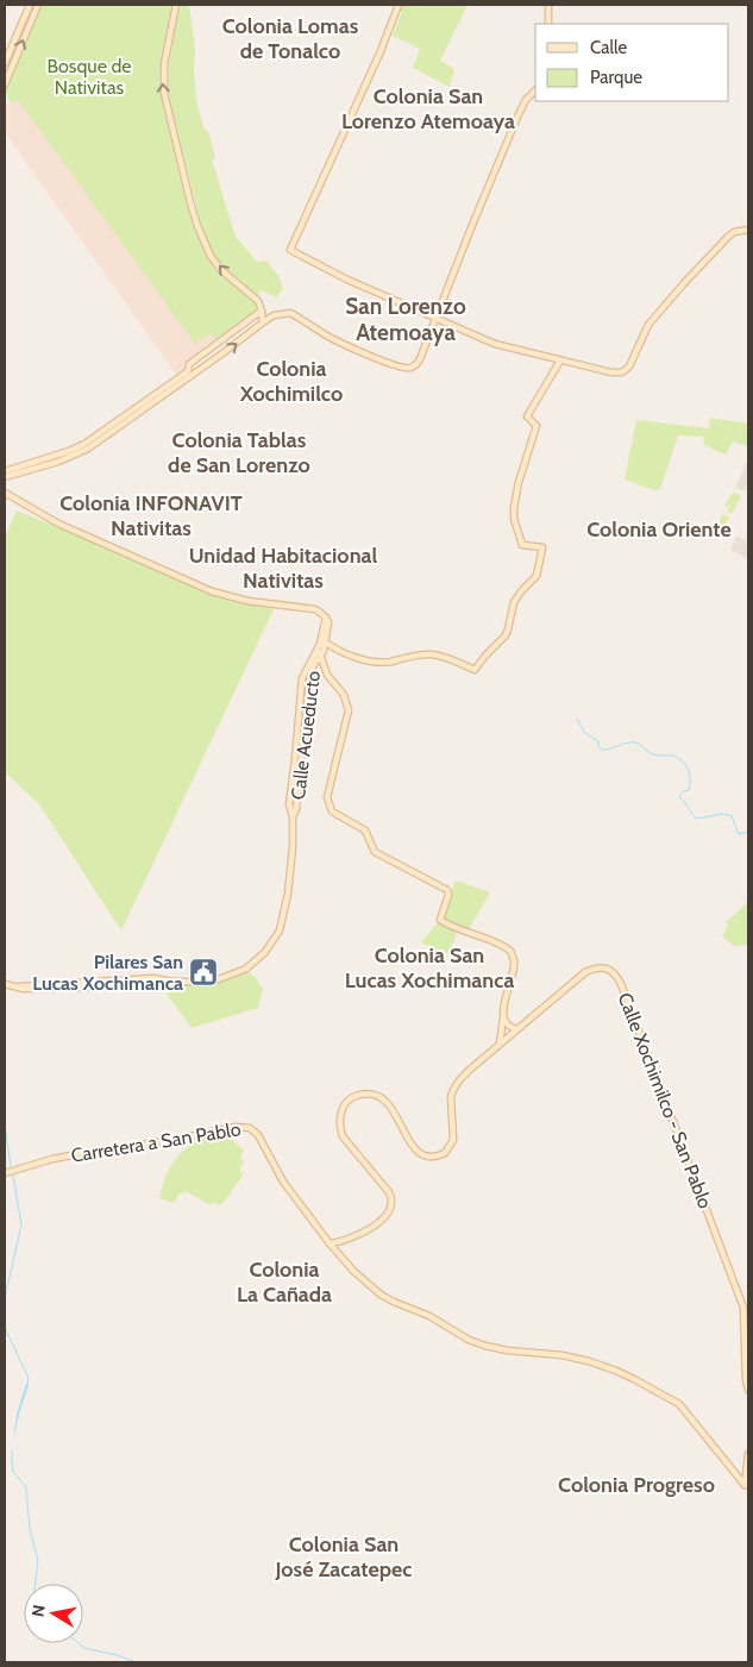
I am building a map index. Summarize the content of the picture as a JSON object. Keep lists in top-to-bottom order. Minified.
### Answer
{"streets":{"street":["Calle Acueducto","Calle Xochimilco - San Pablo","Carretera a San Pablo"]},"districts":["Colonia Lomas de Tonalco","Colonia San Lorenzo Atemoaya","San Lorenzo Atemoaya","Colonia Xochimilco","Colonia Tablas de San Lorenzo","Colonia INFONAVIT Nativitas","Colonia Oriente","Unidad Habitacional Nativitas","Colonia San Lucas Xochimanca","Colonia La Cañada","Colonia Progreso","Colonia San José Zacatepec"],"parks":["Bosque de Nativitas"],"places":{"public building":["Pilares San Lucas Xochimanca"]},"legend":["Calle","Parque"],"north":"left"}
